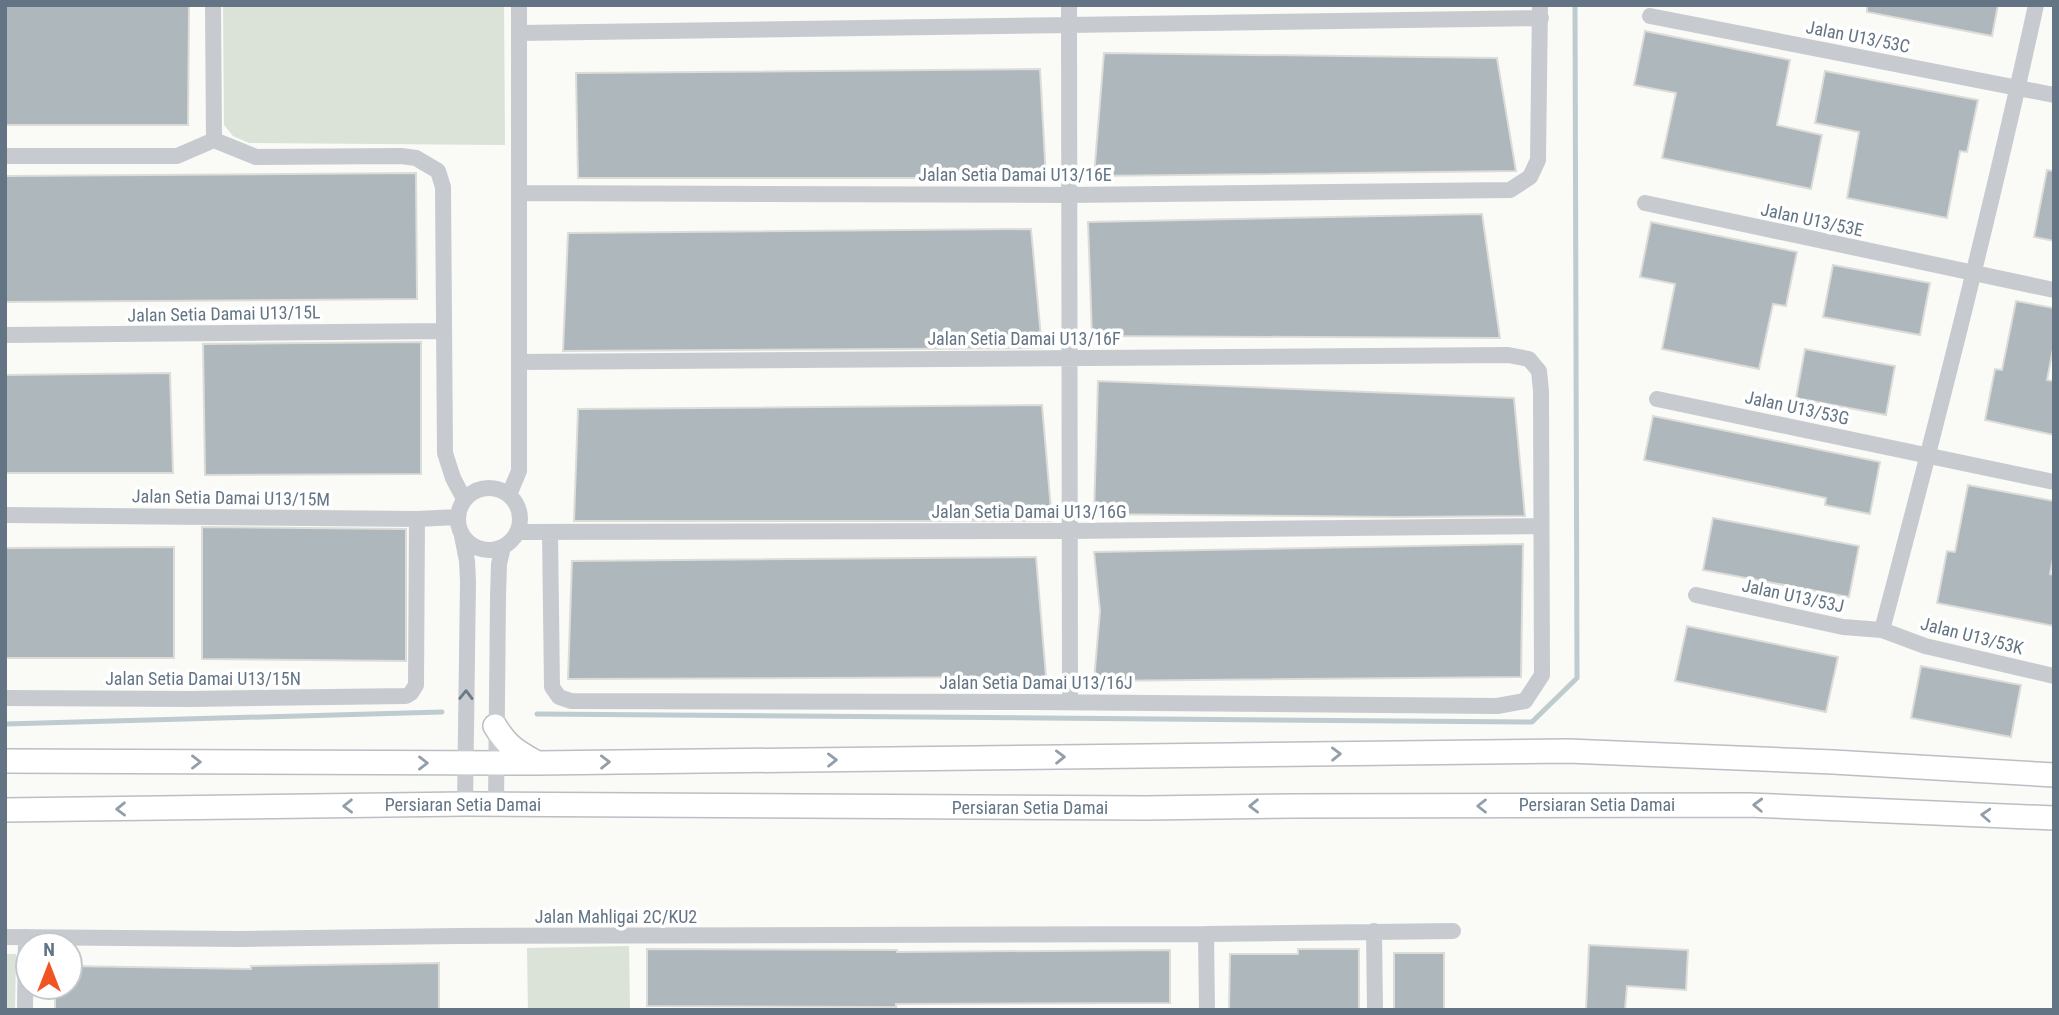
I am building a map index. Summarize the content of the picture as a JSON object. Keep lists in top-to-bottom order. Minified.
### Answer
{"streets":{"street":["Jalan U13/53C","Jalan Setia Damai U13/16E","Jalan U13/53E","Jalan Setia Damai U13/15L","Jalan Setia Damai U13/16F","Jalan U13/53G","Jalan Setia Damai U13/15M","Jalan Setia Damai U13/16G","Jalan U13/53J","Jalan U13/53K","Jalan Setia Damai U13/15N","Jalan Setia Damai U13/16J","Persiaran Setia Damai","Jalan Mahligai 2C/KU2"]},"crossings":[["Jalan Setia Damai U13/16F","Jalan Setia Damai U13/16G"],["Jalan Setia Damai U13/16F","Jalan Setia Damai U13/16J"],["Jalan Setia Damai U13/15M","Jalan Setia Damai U13/16G"],["Jalan Setia Damai U13/15M","Jalan Setia Damai U13/15N"],["Jalan Setia Damai U13/16G","Jalan Setia Damai U13/16J"],["Jalan U13/53J","Jalan U13/53K"]],"north":"top"}
